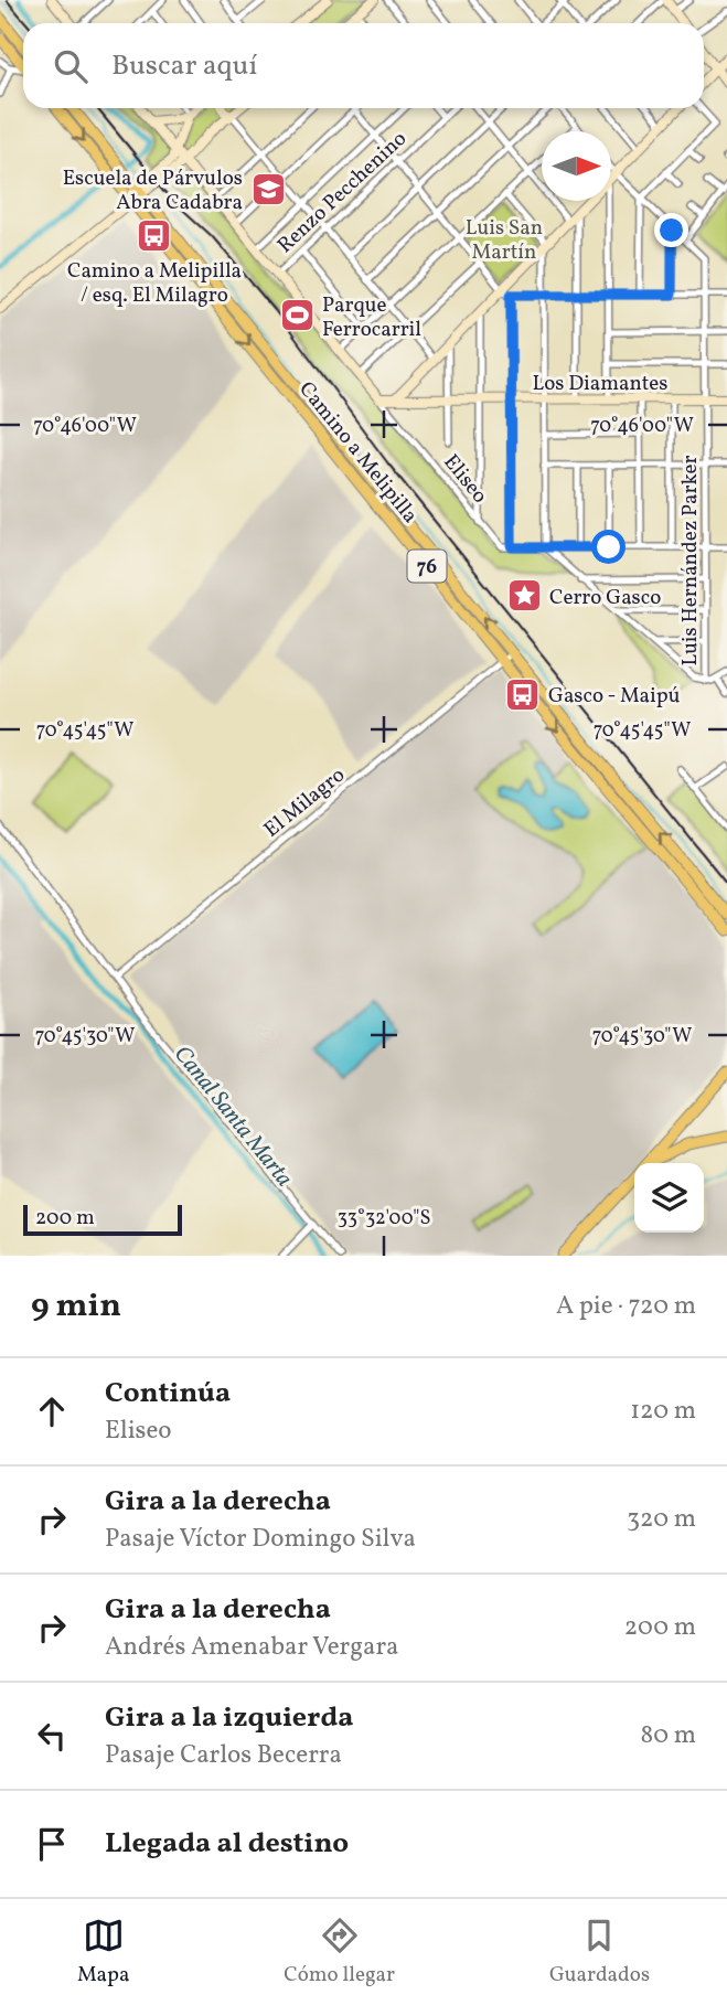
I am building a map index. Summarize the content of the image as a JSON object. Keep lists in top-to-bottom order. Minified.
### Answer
{"streets":{"main road":["Camino a Melipilla","76"],"street":["Renzo Pecchenino","Los Diamantes","Eliseo","Luis Hernández Parker","El Milagro"]},"crossings":[["Los Diamantes","Eliseo"],["Los Diamantes","Luis Hernández Parker"],["Camino a Melipilla","El Milagro"]],"water":["Canal Santa Marta"],"parks":["Luis San Martín"],"places":{"school or university":["Escuela de Párvulos Abra Cadabra"],"bus stop":["Camino a Melipilla / esq. El Milagro","Gasco - Maipú"],"sports":["Parque Ferrocarril"],"place":["Cerro Gasco"]},"scale_bar":"200 m","north":"right","page":{"search":"Buscar aquí","scale":"200 m","heading":["9 min","A pie · 720 m"],"list":[["Continúa","Eliseo","120 m"],["Gira a la derecha","Pasaje Víctor Domingo Silva","320 m"],["Gira a la derecha","Andrés Amenabar Vergara","200 m"],["Gira a la izquierda","Pasaje Carlos Becerra","80 m"],"Llegada al destino"],"nav":["Mapa","Cómo llegar","Guardados"]},"coordinates":["70°46'00\"W","70°45'45\"W","70°45'30\"W","33°32'00\"S"]}
